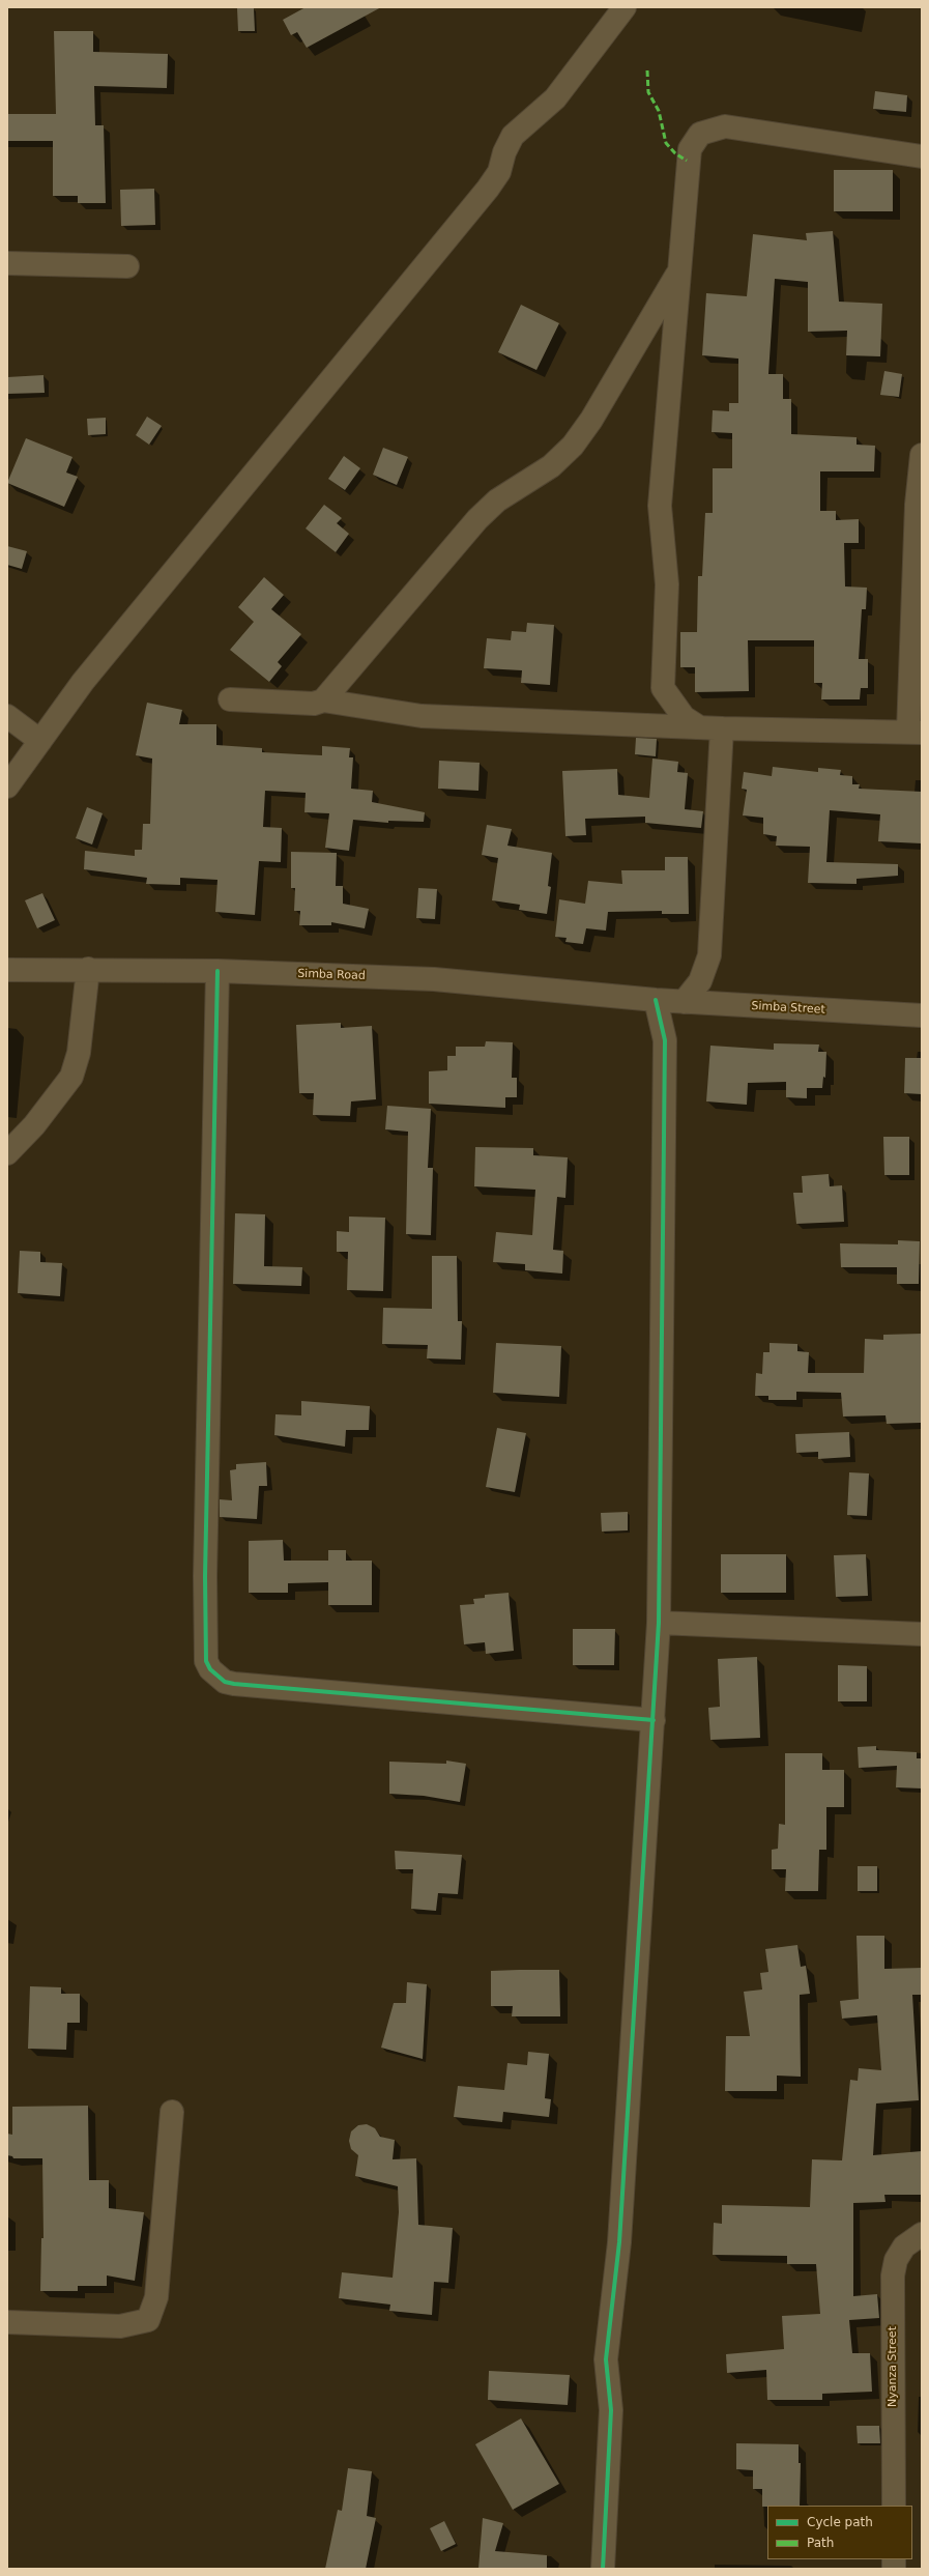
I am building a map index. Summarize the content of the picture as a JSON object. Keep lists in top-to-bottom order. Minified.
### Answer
{"streets":{"street":["Simba Road","Simba Street","Nyanza Street"]},"crossings":[["Simba Road","Simba Street"]],"legend":["Cycle path","Path"]}
